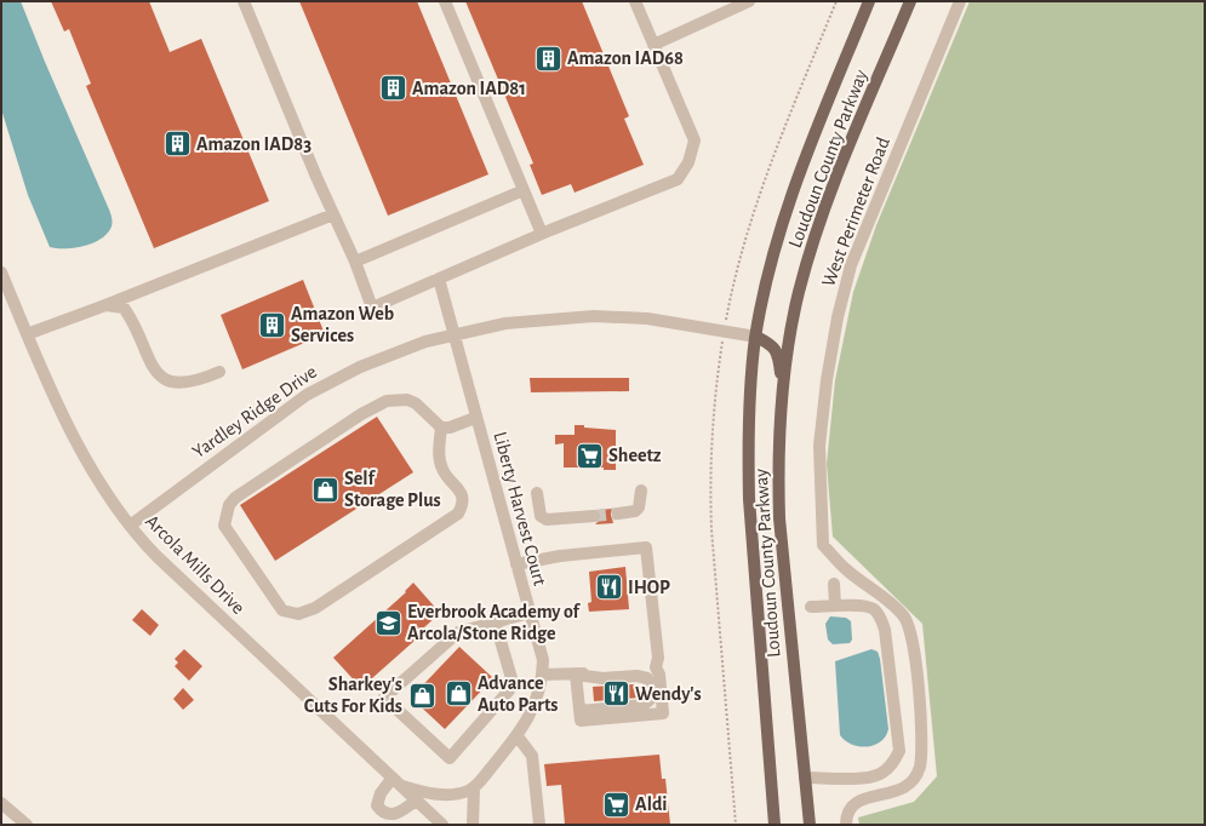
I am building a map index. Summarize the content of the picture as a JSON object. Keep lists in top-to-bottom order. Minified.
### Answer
{"streets":{"main road":["Loudoun County Parkway"],"street":["West Perimeter Road","Yardley Ridge Drive","Liberty Harvest Court","Arcola Mills Drive"]},"crossings":[["Loudoun County Parkway","Yardley Ridge Drive"],["Yardley Ridge Drive","Liberty Harvest Court"],["Yardley Ridge Drive","Arcola Mills Drive"]],"places":{"building":["Amazon IAD68","Amazon IAD81","Amazon IAD83","Amazon Web Services"],"supermarket":["Sheetz","Aldi"],"shop":["Self Storage Plus","Advance Auto Parts","Sharkey's Cuts For Kids"],"restaurant":["IHOP","Wendy's"],"school or university":["Everbrook Academy of Arcola/Stone Ridge"]}}
